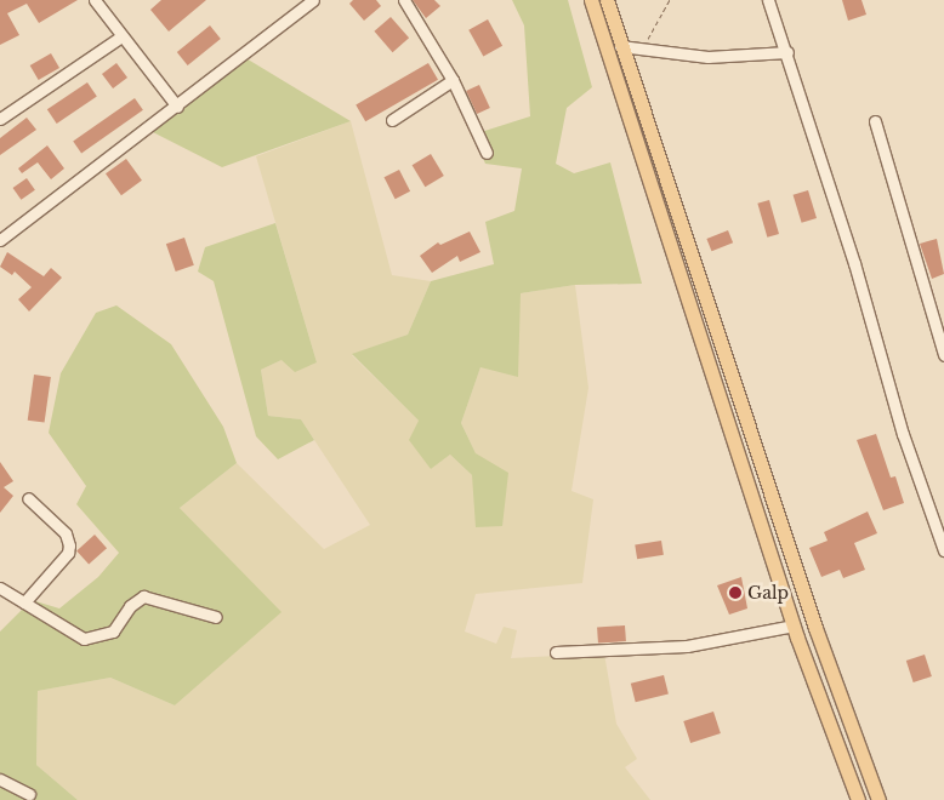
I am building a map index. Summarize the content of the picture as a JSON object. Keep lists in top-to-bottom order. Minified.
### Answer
{"places":["Galp"]}
